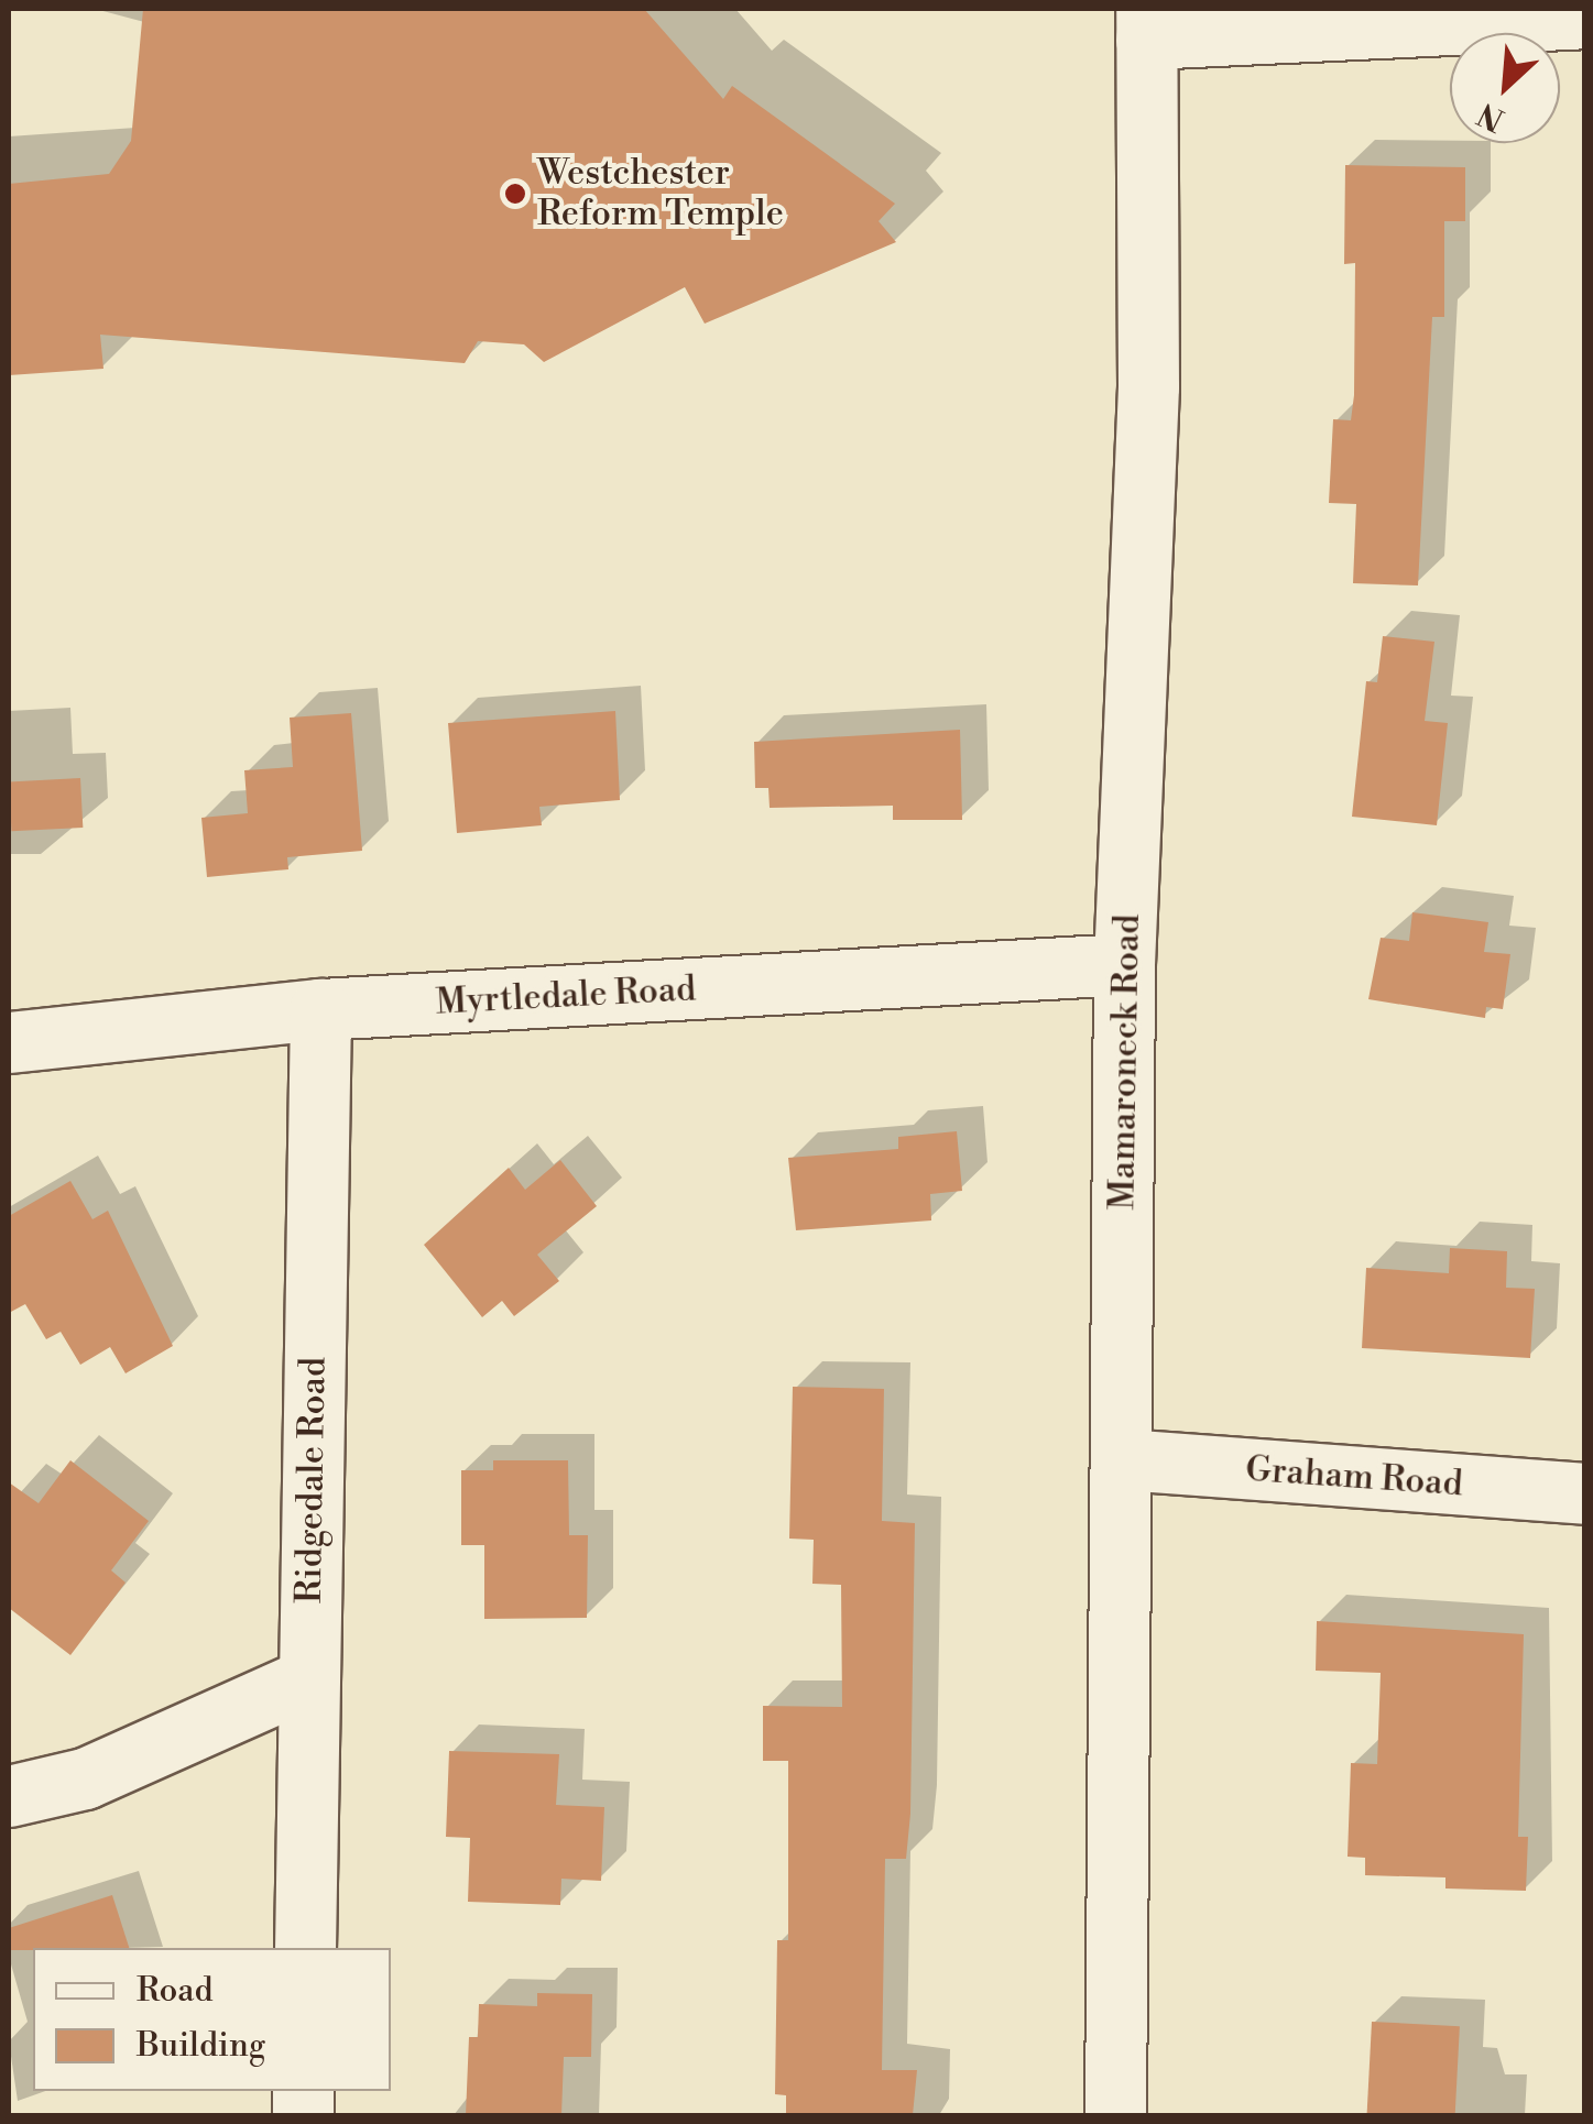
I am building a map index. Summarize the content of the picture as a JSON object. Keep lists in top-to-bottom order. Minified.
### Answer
{"streets":{"street":["Myrtledale Road","Mamaroneck Road","Graham Road","Ridgedale Road"]},"crossings":[["Myrtledale Road","Mamaroneck Road"],["Myrtledale Road","Ridgedale Road"],["Mamaroneck Road","Graham Road"]],"places":["Westchester Reform Temple"],"legend":["Road","Building"],"north":"bottom left"}
